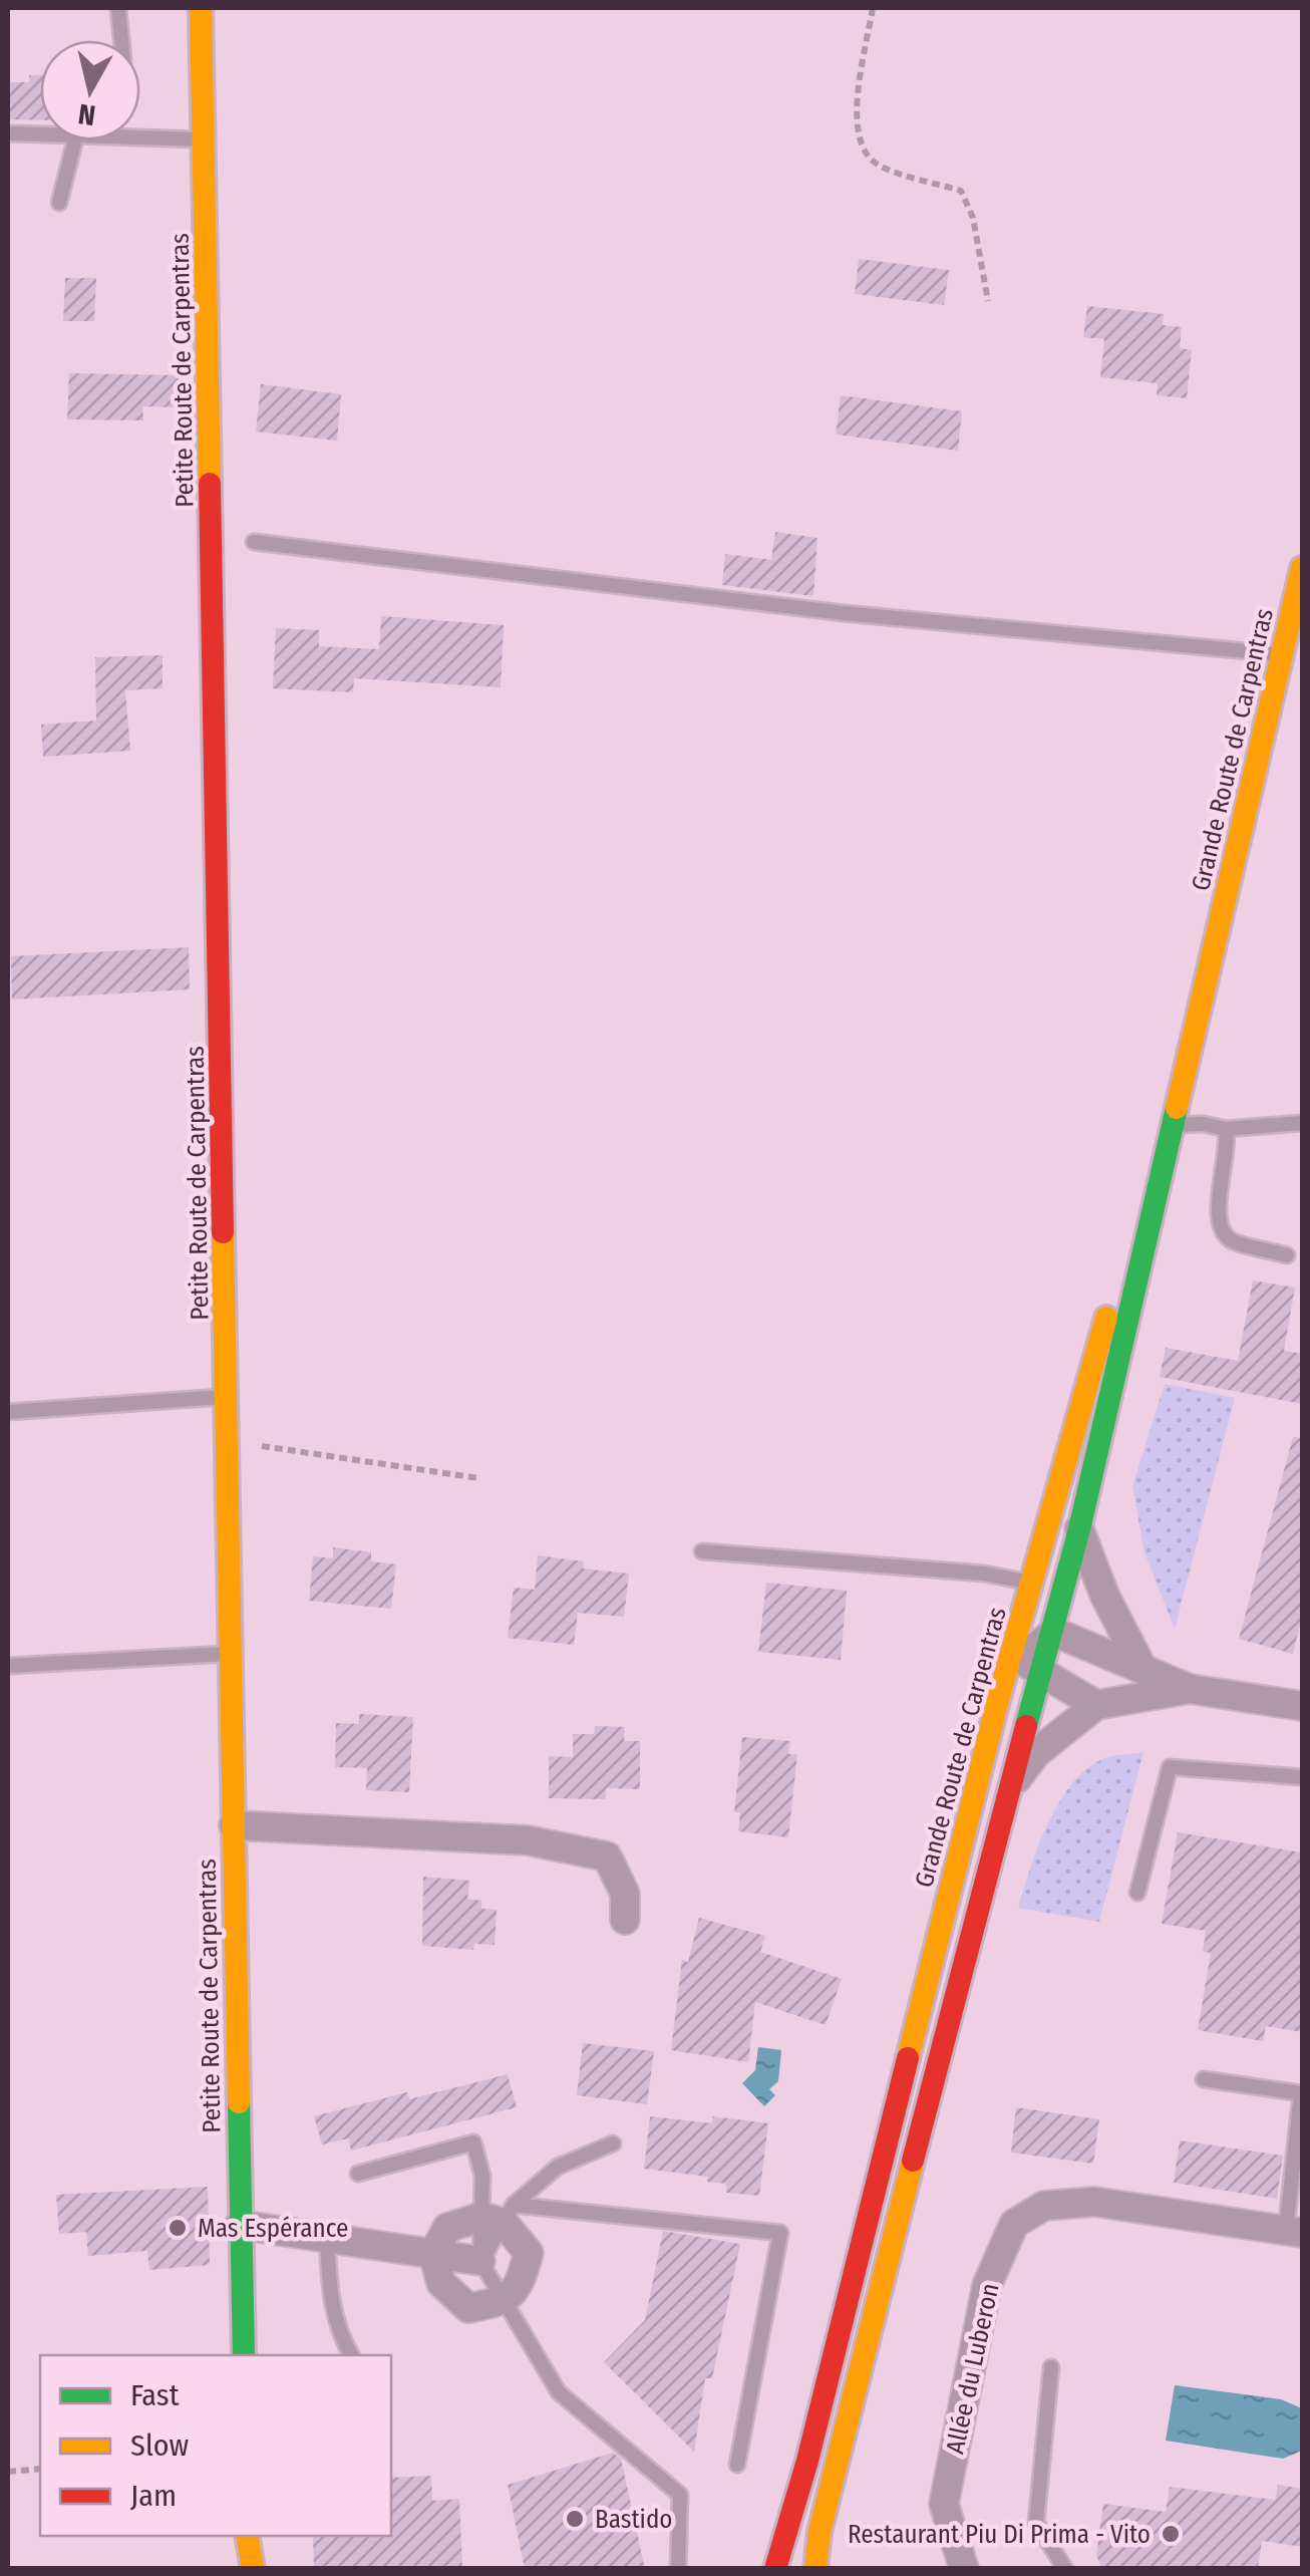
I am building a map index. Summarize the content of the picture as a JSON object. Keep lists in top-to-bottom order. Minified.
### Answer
{"streets":{"main road":["Petite Route de Carpentras","Grande Route de Carpentras"],"street":["Allée du Luberon"]},"places":["Mas Espérance","Bastido","Restaurant Piu Di Prima - Vito"],"legend":["Fast","Slow","Jam"],"north":"bottom"}
